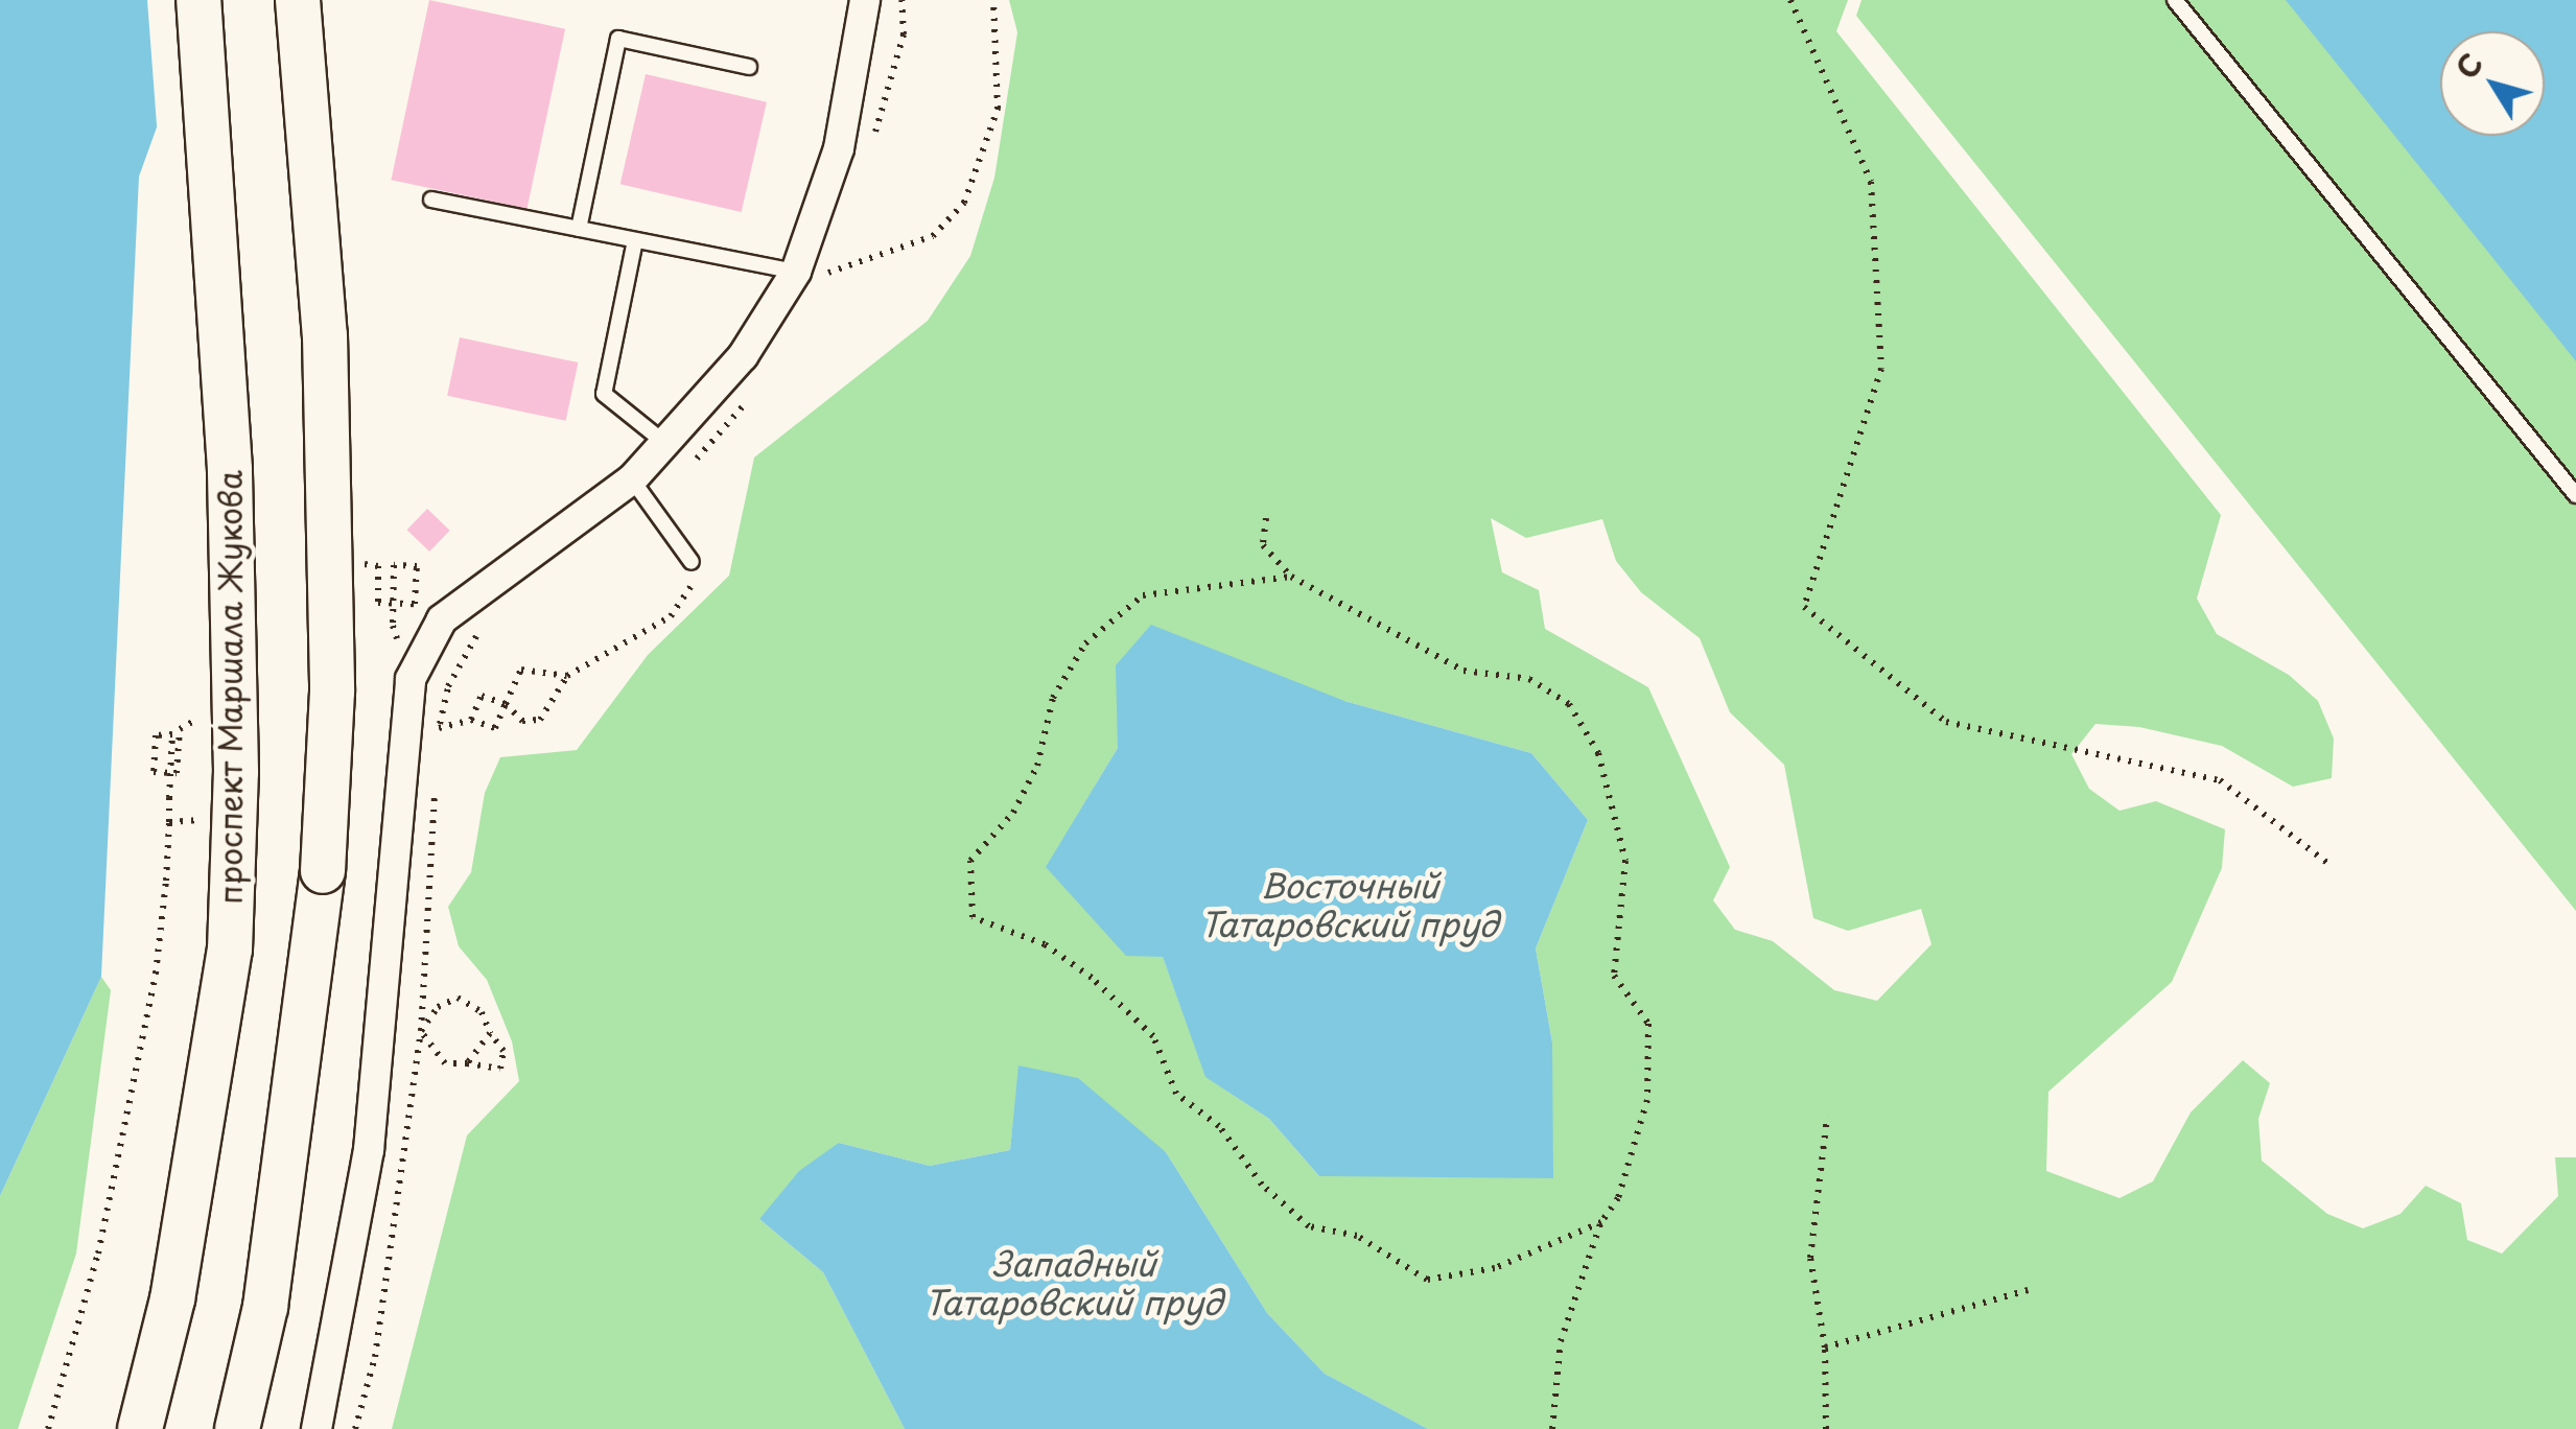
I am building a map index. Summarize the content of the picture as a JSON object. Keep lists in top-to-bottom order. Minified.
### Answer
{"streets":{"main road":["проспект Маршала Жукова"]},"water":["Восточный Татаровский пруд","Западный Татаровский пруд"],"north":"top left"}
